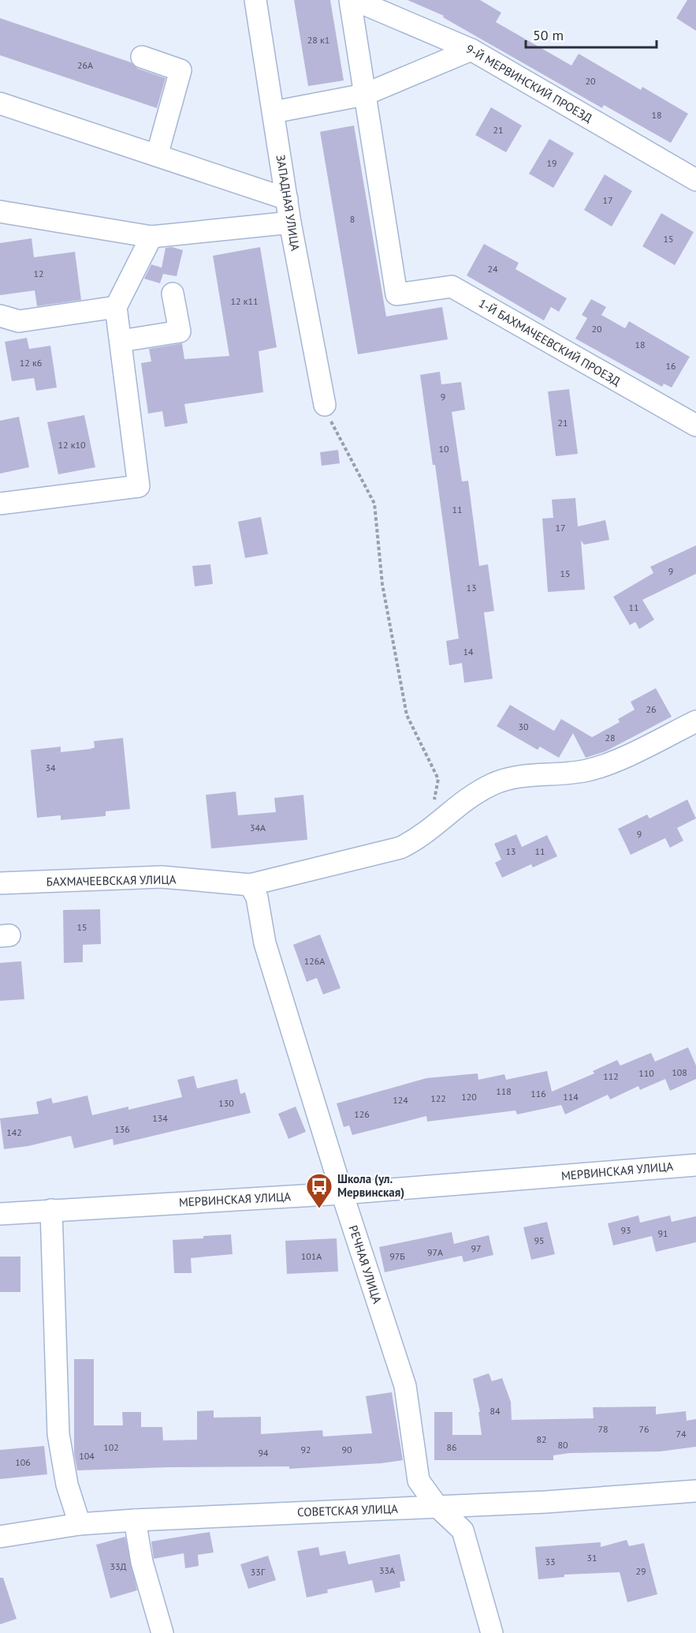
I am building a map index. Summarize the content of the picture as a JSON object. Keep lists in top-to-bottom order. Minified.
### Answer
{"streets":{"street":["9-Й МЕРВИНСКИЙ ПРОЕЗД","ЗАПАДНАЯ УЛИЦА","1-Й БАХМАЧЕЕВСКИЙ ПРОЕЗД","БАХМАЧЕЕВСКАЯ УЛИЦА","МЕРВИНСКАЯ УЛИЦА","РЕЧНАЯ УЛИЦА","СОВЕТСКАЯ УЛИЦА"]},"crossings":[["БАХМАЧЕЕВСКАЯ УЛИЦА","РЕЧНАЯ УЛИЦА"],["МЕРВИНСКАЯ УЛИЦА","РЕЧНАЯ УЛИЦА"],["РЕЧНАЯ УЛИЦА","СОВЕТСКАЯ УЛИЦА"]],"places":{"bus stop":["Школа (ул. Мервинская)"]},"house_numbers":["28 к1","26А","20","18","21","19","17","8","15","24","12","12 к11","20","18","12 к6","16","9","21","12 к10","10","11","17","9","15","13","11","14","26","30","28","34","34А","9","13","11","15","126А","108","110","112","118","116","120","114","122","124","130","126","134","136","142","93","91","95","97","97А","101А","97Б","84","78","76","74","82","80","102","86","92","90","94","104","106","31","33","33Д","33А","29","33Г"],"scale_bar":"50 m"}
